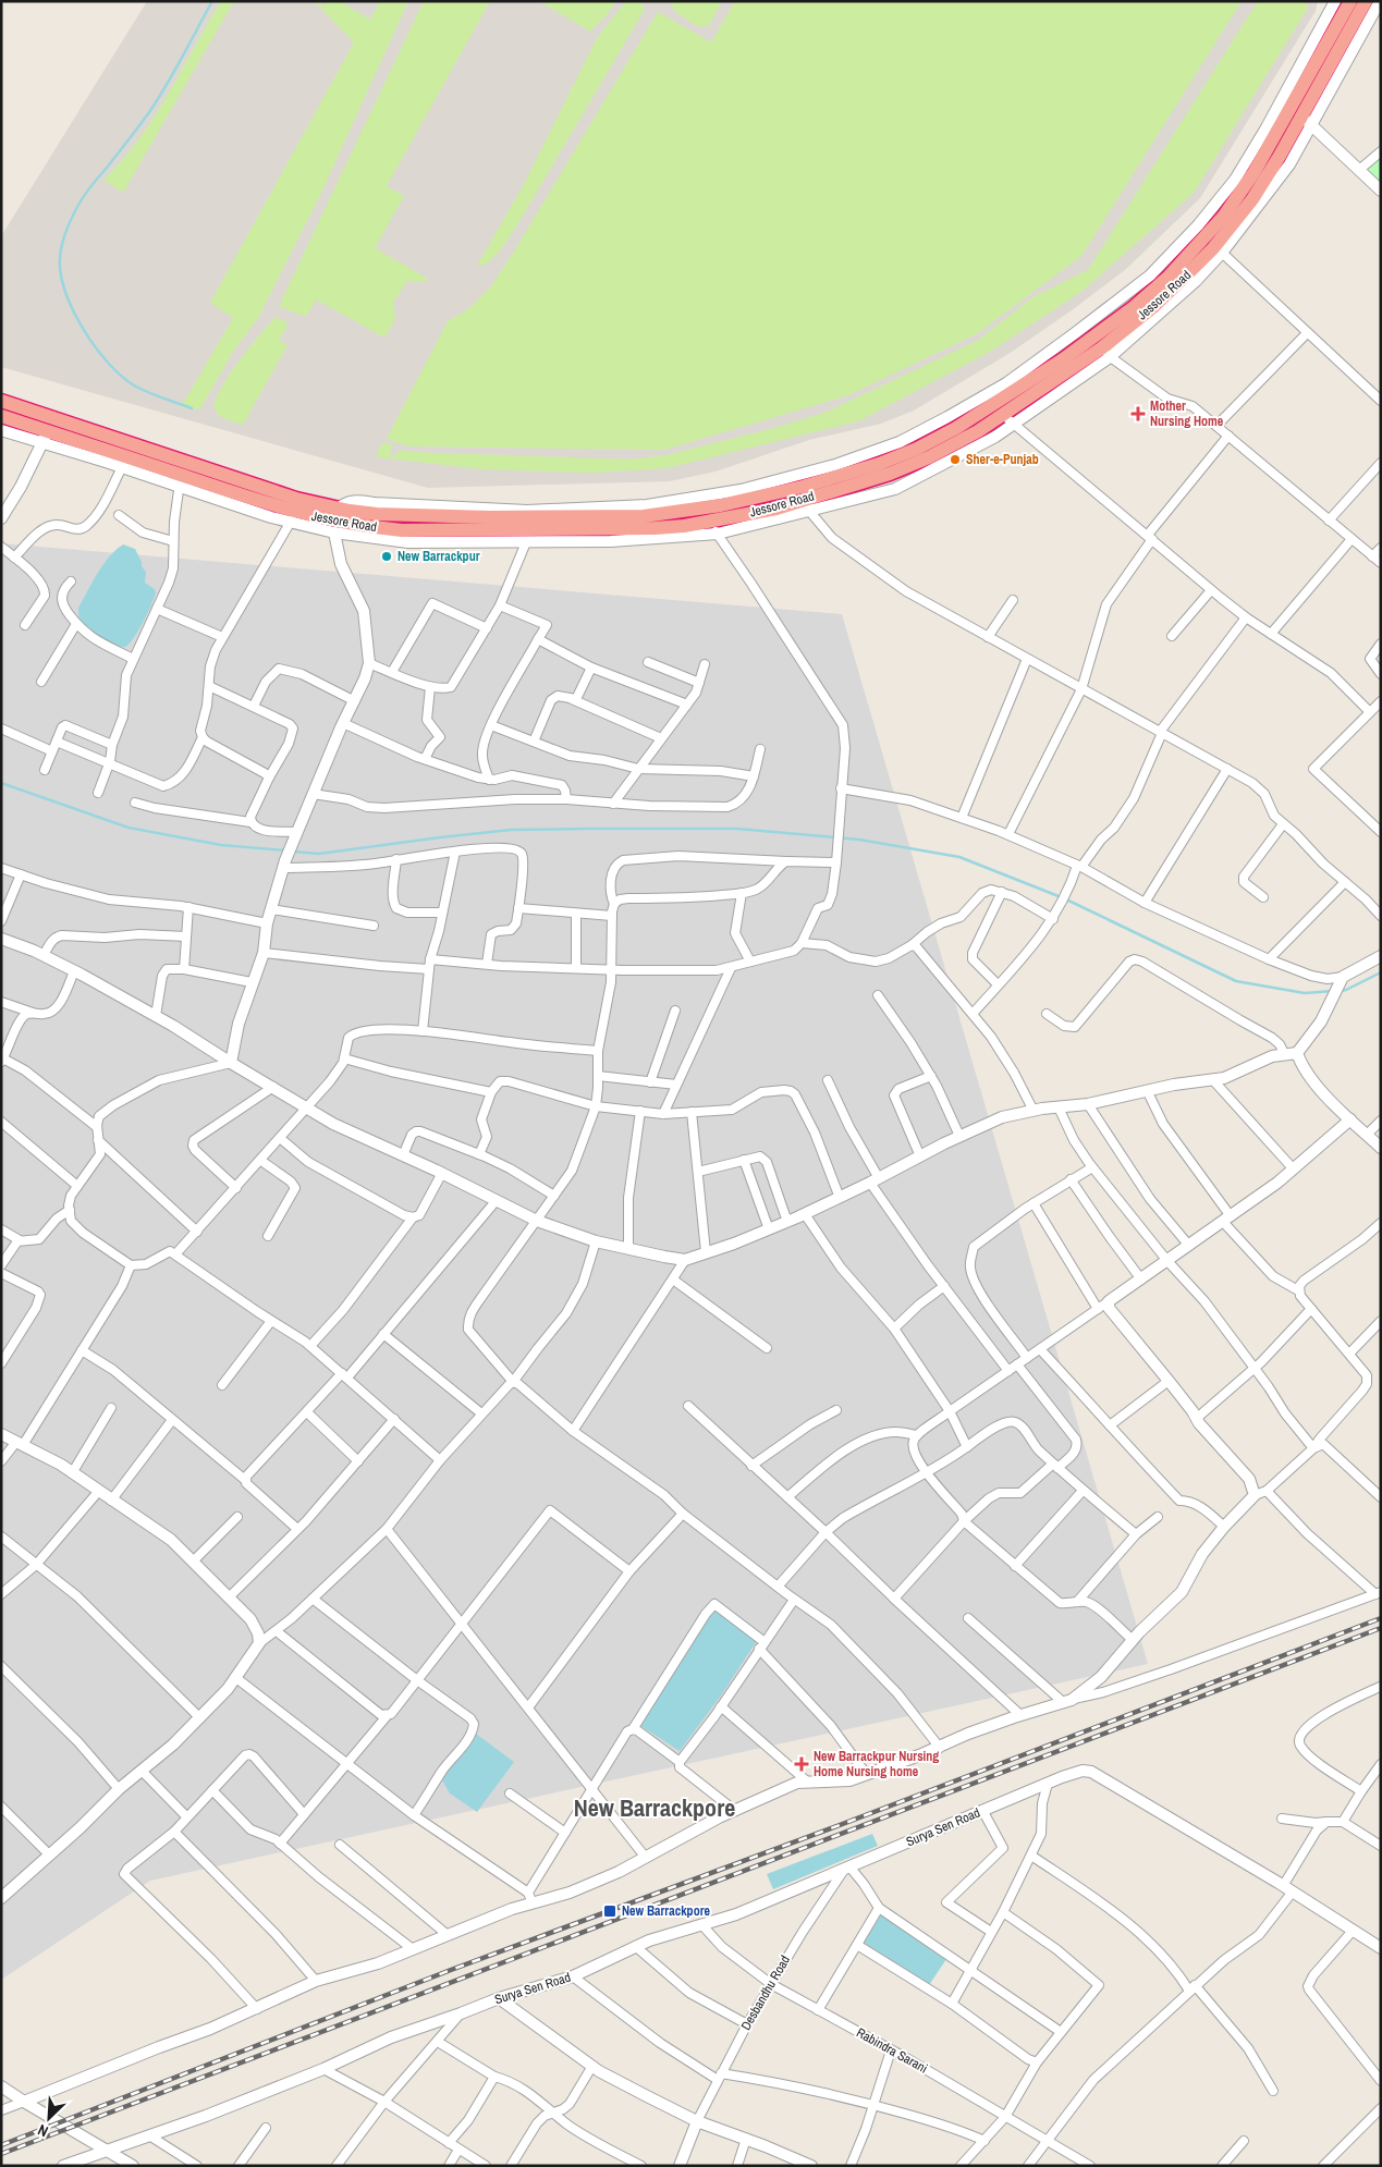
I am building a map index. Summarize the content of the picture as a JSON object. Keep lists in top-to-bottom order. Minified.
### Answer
{"streets":{"highway":["Jessore Road"],"street":["Surya Sen Road","Desbandhu Road","Rabindra Sarani"]},"crossings":[["Surya Sen Road","Desbandhu Road"],["Surya Sen Road","Rabindra Sarani"],["Desbandhu Road","Rabindra Sarani"]],"districts":["New Barrackpore"],"places":{"health":["Mother Nursing Home","New Barrackpur Nursing Home Nursing home"],"other":["Sher-e-Punjab","New Barrackpur"],"transit":["New Barrackpore"]},"north":"bottom left"}
